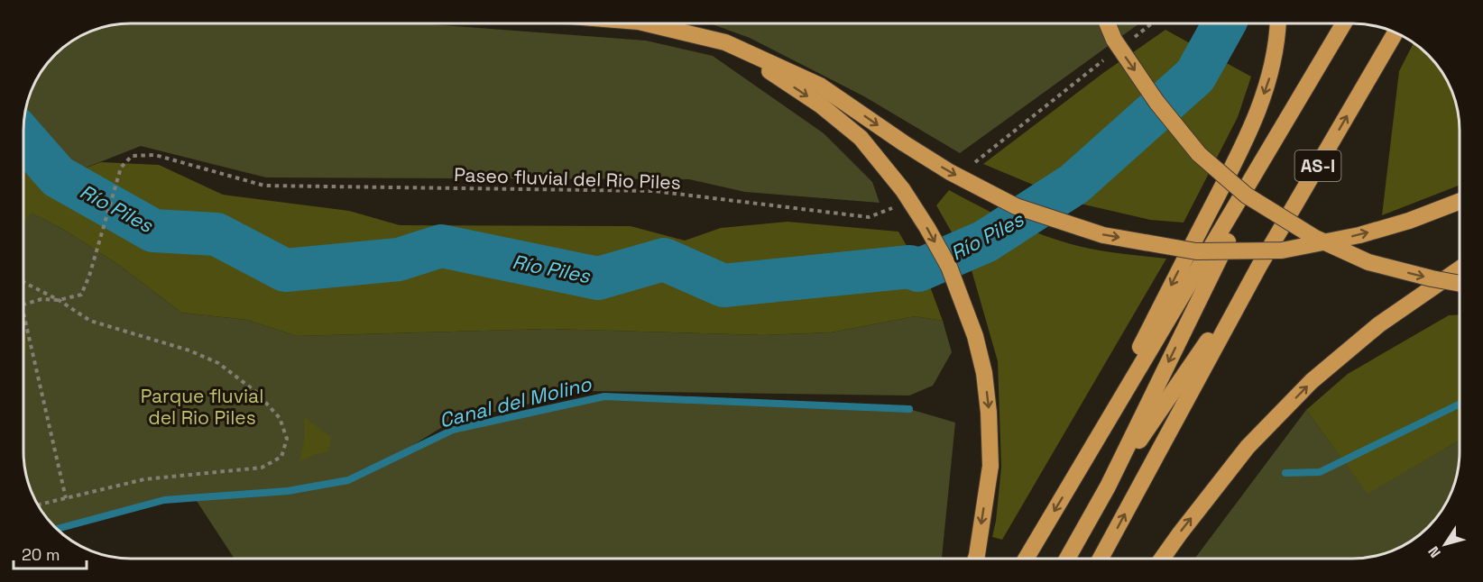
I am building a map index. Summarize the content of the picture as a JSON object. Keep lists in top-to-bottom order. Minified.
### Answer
{"streets":{"highway":["AS-I"],"path":["Paseo fluvial del Rio Piles"]},"water":["Río Piles","Canal del Molino"],"parks":["Parque fluvial del Rio Piles"],"scale_bar":"20 m","north":"bottom left"}
